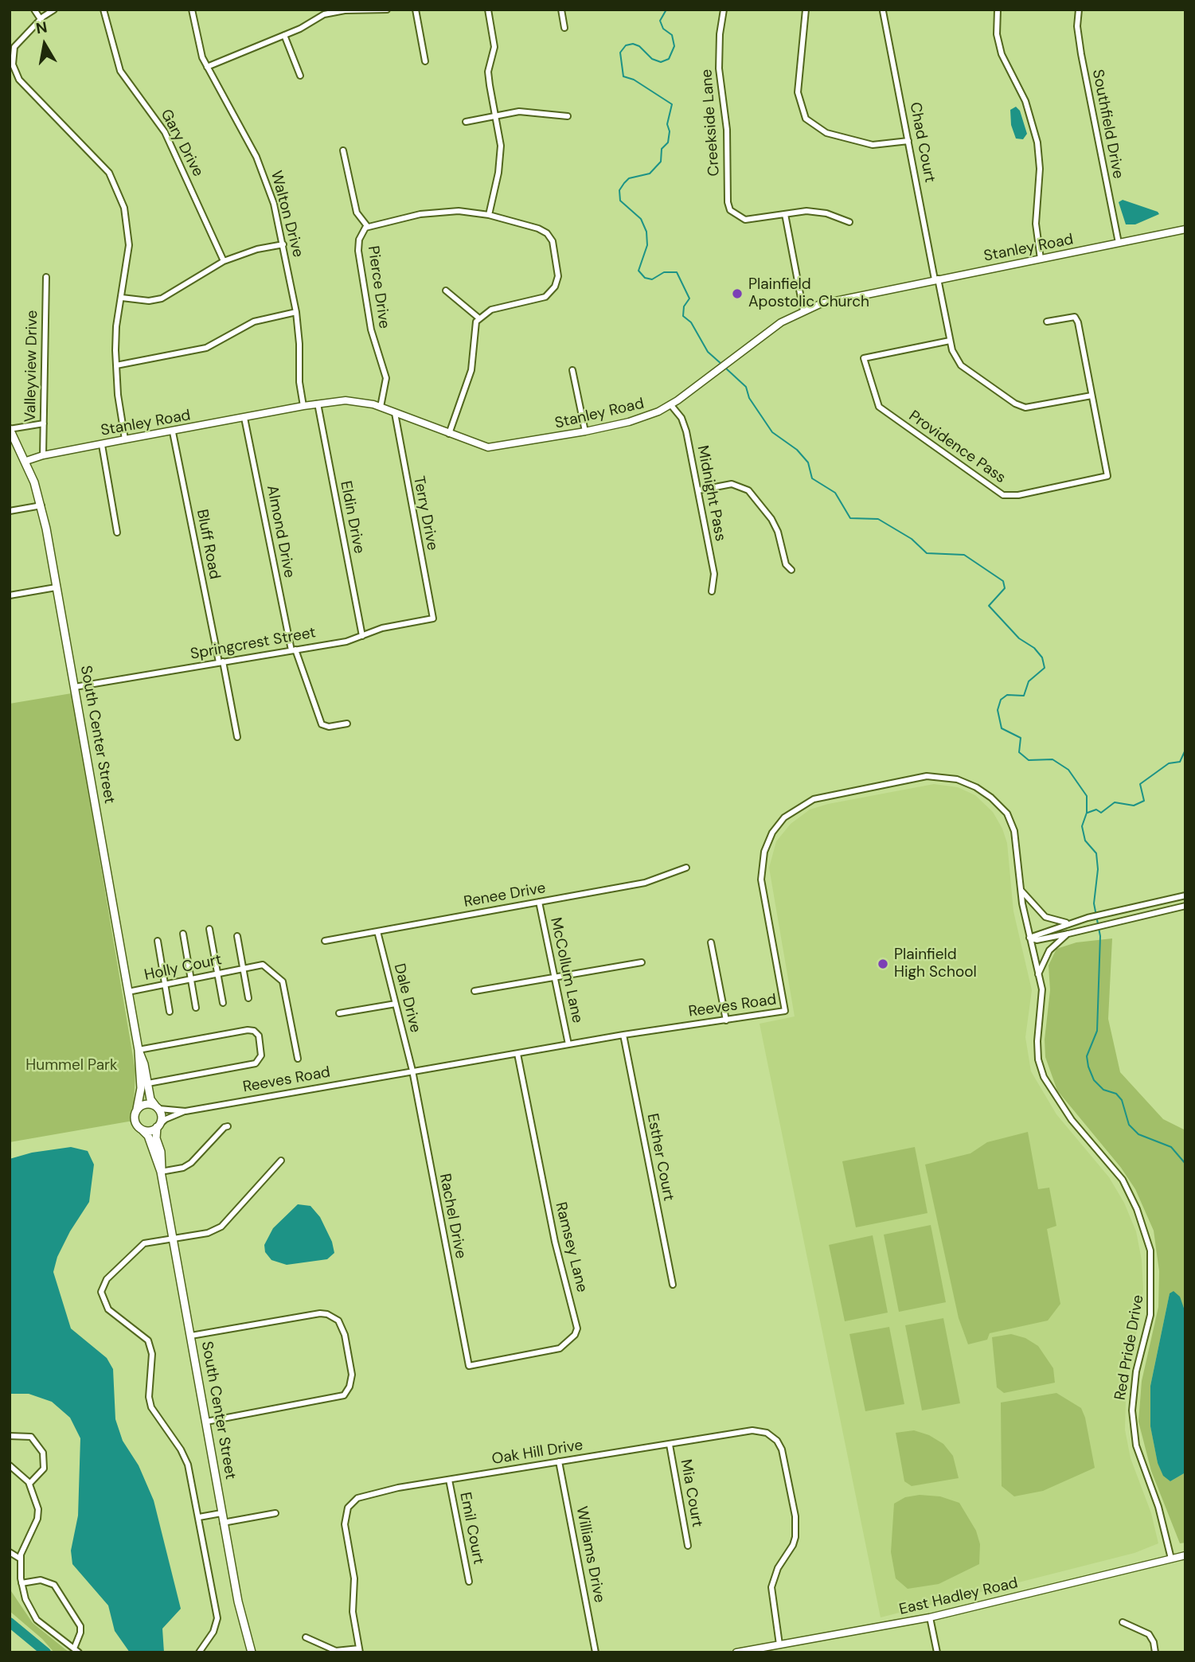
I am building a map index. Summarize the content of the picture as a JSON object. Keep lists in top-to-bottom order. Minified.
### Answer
{"streets":{"main road":["South Center Street"],"street":["Creekside Lane","Southfield Drive","Chad Court","Gary Drive","Walton Drive","Stanley Road","Pierce Drive","Valleyview Drive","Providence Pass","Midnight Pass","Terry Drive","Eldin Drive","Almond Drive","Bluff Road","Springcrest Street","Renee Drive","Holly Court","McCollum Lane","Dale Drive","Reeves Road","Esther Court","Rachel Drive","Ramsey Lane","Red Pride Drive","Oak Hill Drive","Mia Court","Emil Court","Williams Drive","East Hadley Road"]},"crossings":[["Southfield Drive","Stanley Road"],["Chad Court","Stanley Road"],["Chad Court","Providence Pass"],["Walton Drive","Stanley Road"],["Stanley Road","Pierce Drive"],["Stanley Road","Valleyview Drive"],["Stanley Road","Midnight Pass"],["Stanley Road","Terry Drive"],["Stanley Road","Eldin Drive"],["Stanley Road","Almond Drive"],["Stanley Road","Bluff Road"],["Stanley Road","South Center Street"],["Terry Drive","Springcrest Street"],["Eldin Drive","Springcrest Street"],["Almond Drive","Springcrest Street"],["Bluff Road","Springcrest Street"],["Springcrest Street","South Center Street"],["South Center Street","Holly Court"],["South Center Street","Reeves Road"],["Renee Drive","McCollum Lane"],["Renee Drive","Dale Drive"],["McCollum Lane","Reeves Road"],["Dale Drive","Reeves Road"],["Dale Drive","Rachel Drive"],["Reeves Road","Esther Court"],["Reeves Road","Rachel Drive"],["Reeves Road","Ramsey Lane"],["Reeves Road","Red Pride Drive"],["Rachel Drive","Ramsey Lane"],["Red Pride Drive","East Hadley Road"],["Oak Hill Drive","Mia Court"],["Oak Hill Drive","Emil Court"],["Oak Hill Drive","Williams Drive"],["Oak Hill Drive","East Hadley Road"]],"parks":["Hummel Park"],"places":["Plainfield Apostolic Church","Plainfield High School"],"north":"top"}
